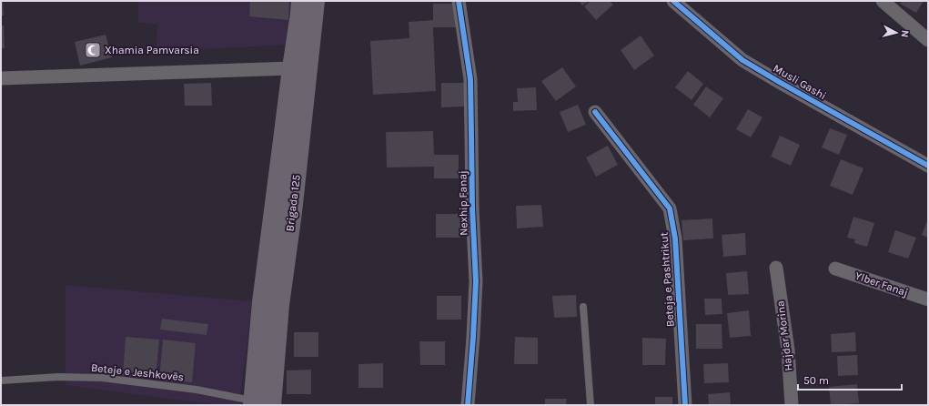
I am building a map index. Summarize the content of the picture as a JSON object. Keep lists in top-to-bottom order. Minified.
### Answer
{"streets":{"main road":["Brigada 125"],"street":["Musli Gashi","Nexhip Fanaj","Beteja e Pashtrikut","Ylber Fanaj","Hajdar Morina"],"lane":["Beteje e Jeshkovës"]},"crossings":[["Brigada 125","Beteje e Jeshkovës"]],"places":{"mosque":["Xhamia Pamvarsia"]},"scale_bar":"50 m","north":"right"}
